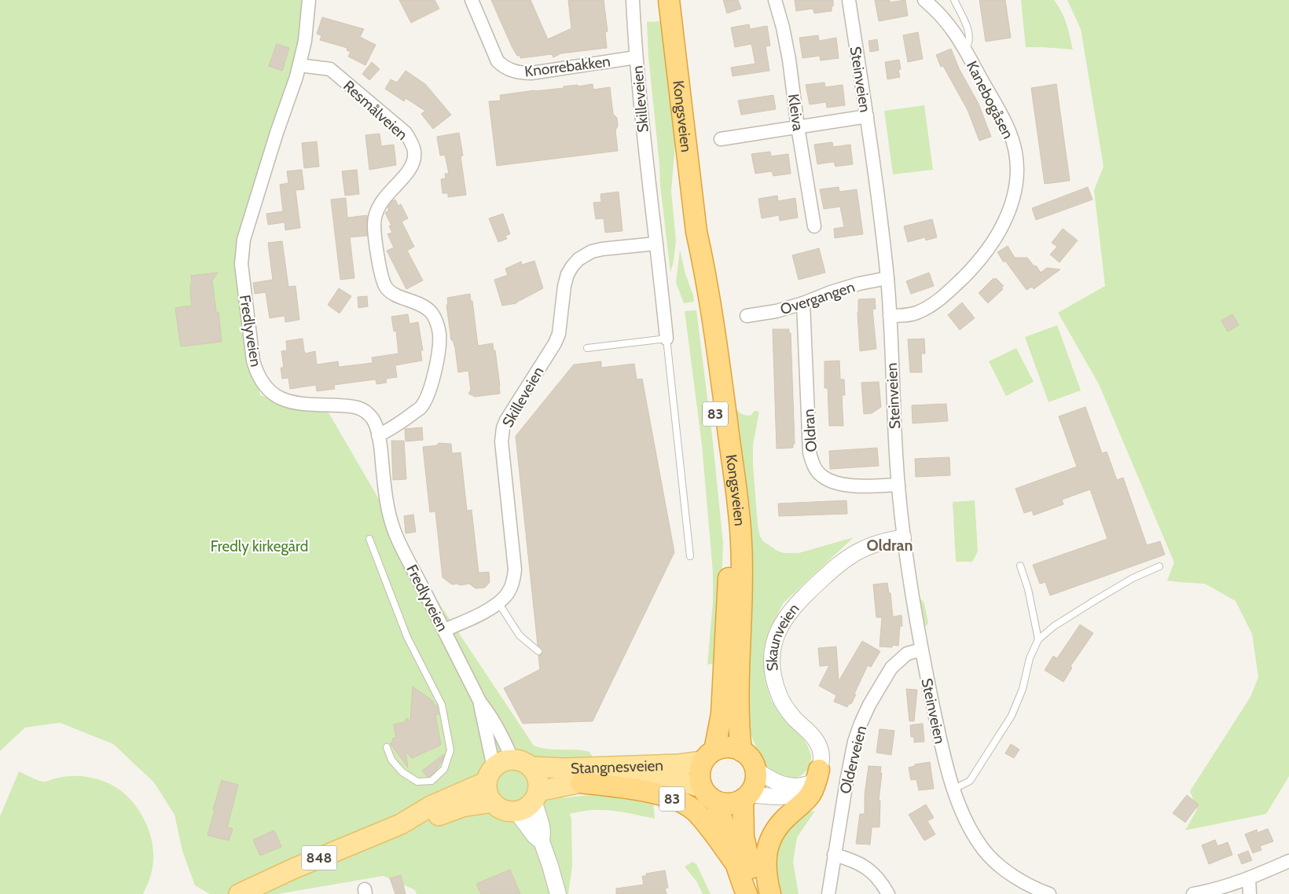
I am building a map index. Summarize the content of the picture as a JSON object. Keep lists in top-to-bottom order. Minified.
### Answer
{"streets":{"highway":["Kongsveien","83"],"main road":["Stangnesveien","848"],"street":["Knorrebakken","Steinveien","Skilleveien","Kanebogåsen","Resmålveien","Kleiva","Overgangen","Fredlyveien","Oldran","Skaunveien","Olderveien"]},"crossings":[["Knorrebakken","Skilleveien"],["Steinveien","Kanebogåsen"],["Steinveien","Overgangen"],["Steinveien","Oldran"],["Steinveien","Skaunveien"],["Steinveien","Olderveien"],["Skilleveien","Fredlyveien"],["Resmålveien","Fredlyveien"],["Kongsveien","83"],["Kongsveien","Stangnesveien"],["Overgangen","Oldran"],["Fredlyveien","Stangnesveien"],["Fredlyveien","848"],["83","Stangnesveien"],["Stangnesveien","848"]],"districts":["Oldran"],"parks":["Fredly kirkegård"]}
